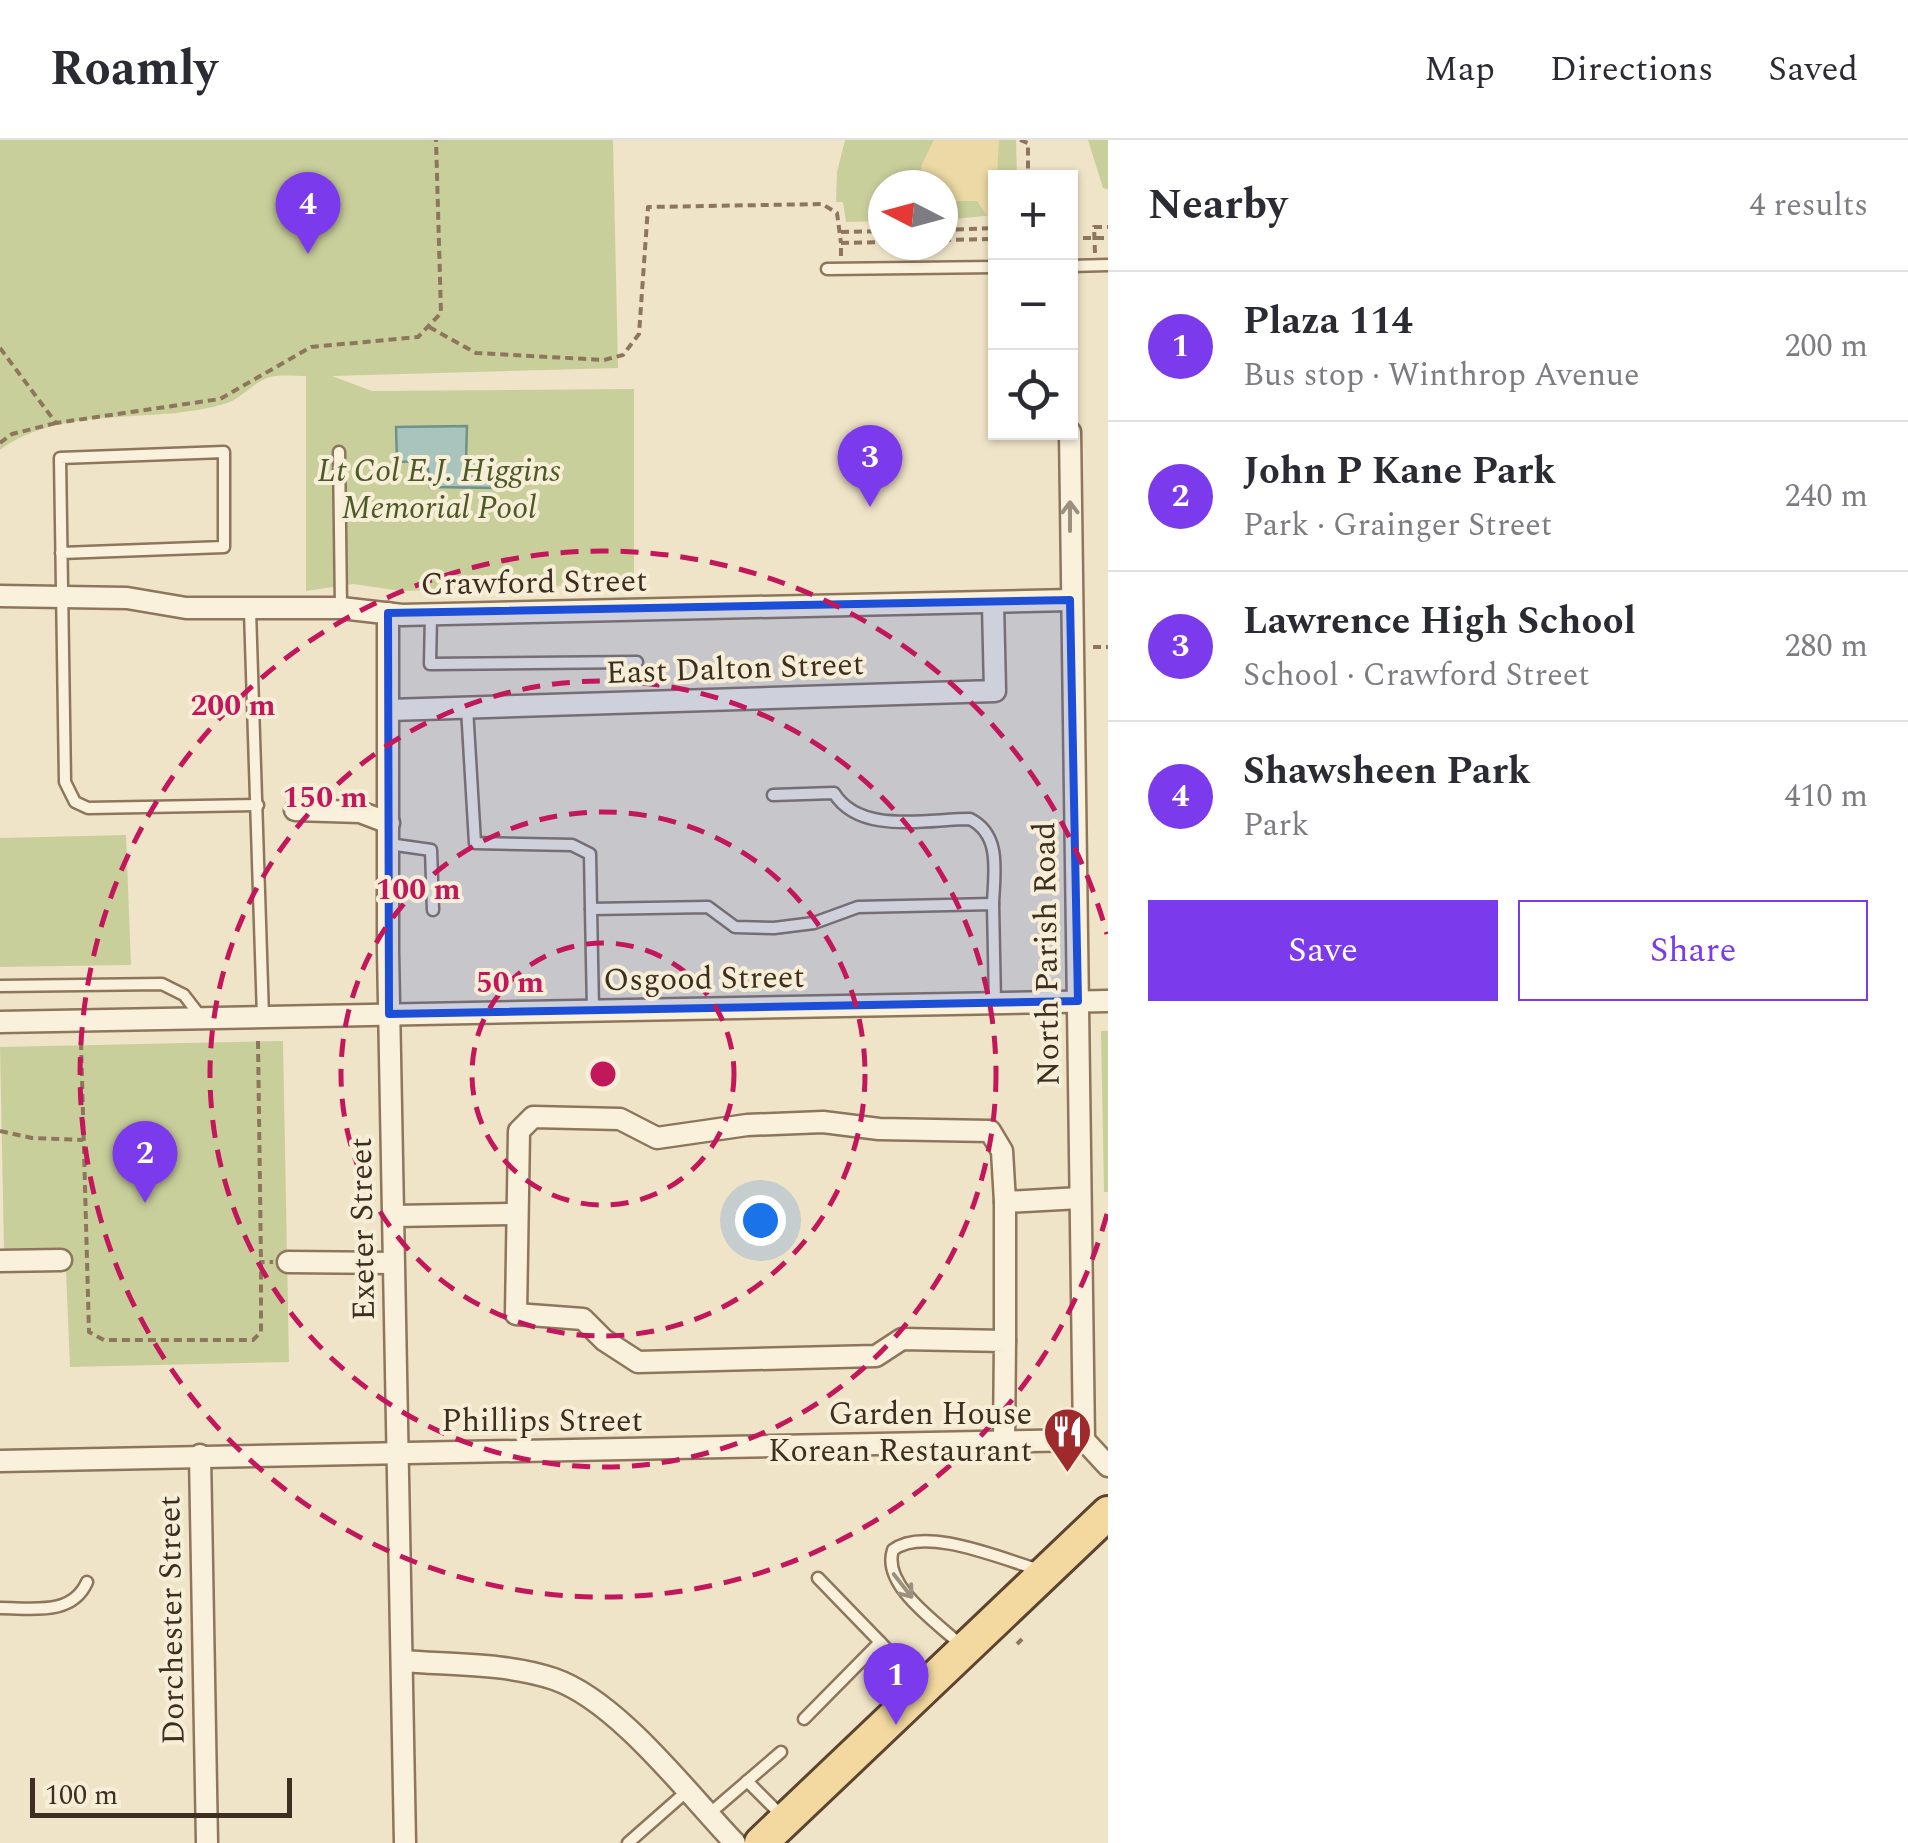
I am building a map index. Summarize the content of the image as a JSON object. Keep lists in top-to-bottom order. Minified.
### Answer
{"streets":{"street":["Crawford Street","East Dalton Street","North Parish Road","Osgood Street","Exeter Street","Phillips Street","Dorchester Street"]},"crossings":[["Crawford Street","East Dalton Street"],["Crawford Street","North Parish Road"],["Crawford Street","Exeter Street"],["East Dalton Street","Exeter Street"],["North Parish Road","Osgood Street"],["North Parish Road","Phillips Street"],["Osgood Street","Exeter Street"],["Exeter Street","Phillips Street"],["Phillips Street","Dorchester Street"]],"parks":["Lt Col E.J. Higgins Memorial Pool"],"places":{"restaurant":["Garden House Korean Restaurant"]},"scale_bar":"100 m","north":"left","page":{"header":"Roamly","nav":["Map","Directions","Saved"],"heading":["Nearby","4 results"],"map_buttons":["+","−"],"pins":["4","3","2","1"],"list":[{"mark":"1","name":"Plaza 114","note":"Bus stop · Winthrop Avenue","value":"200 m"},{"mark":"2","name":"John P Kane Park","note":"Park · Grainger Street","value":"240 m"},{"mark":"3","name":"Lawrence High School","note":"School · Crawford Street","value":"280 m"},{"mark":"4","name":"Shawsheen Park","note":"Park","value":"410 m"}],"buttons":["Save","Share"],"scale":"100 m"},"rings":["200 m","150 m","100 m","50 m"]}
